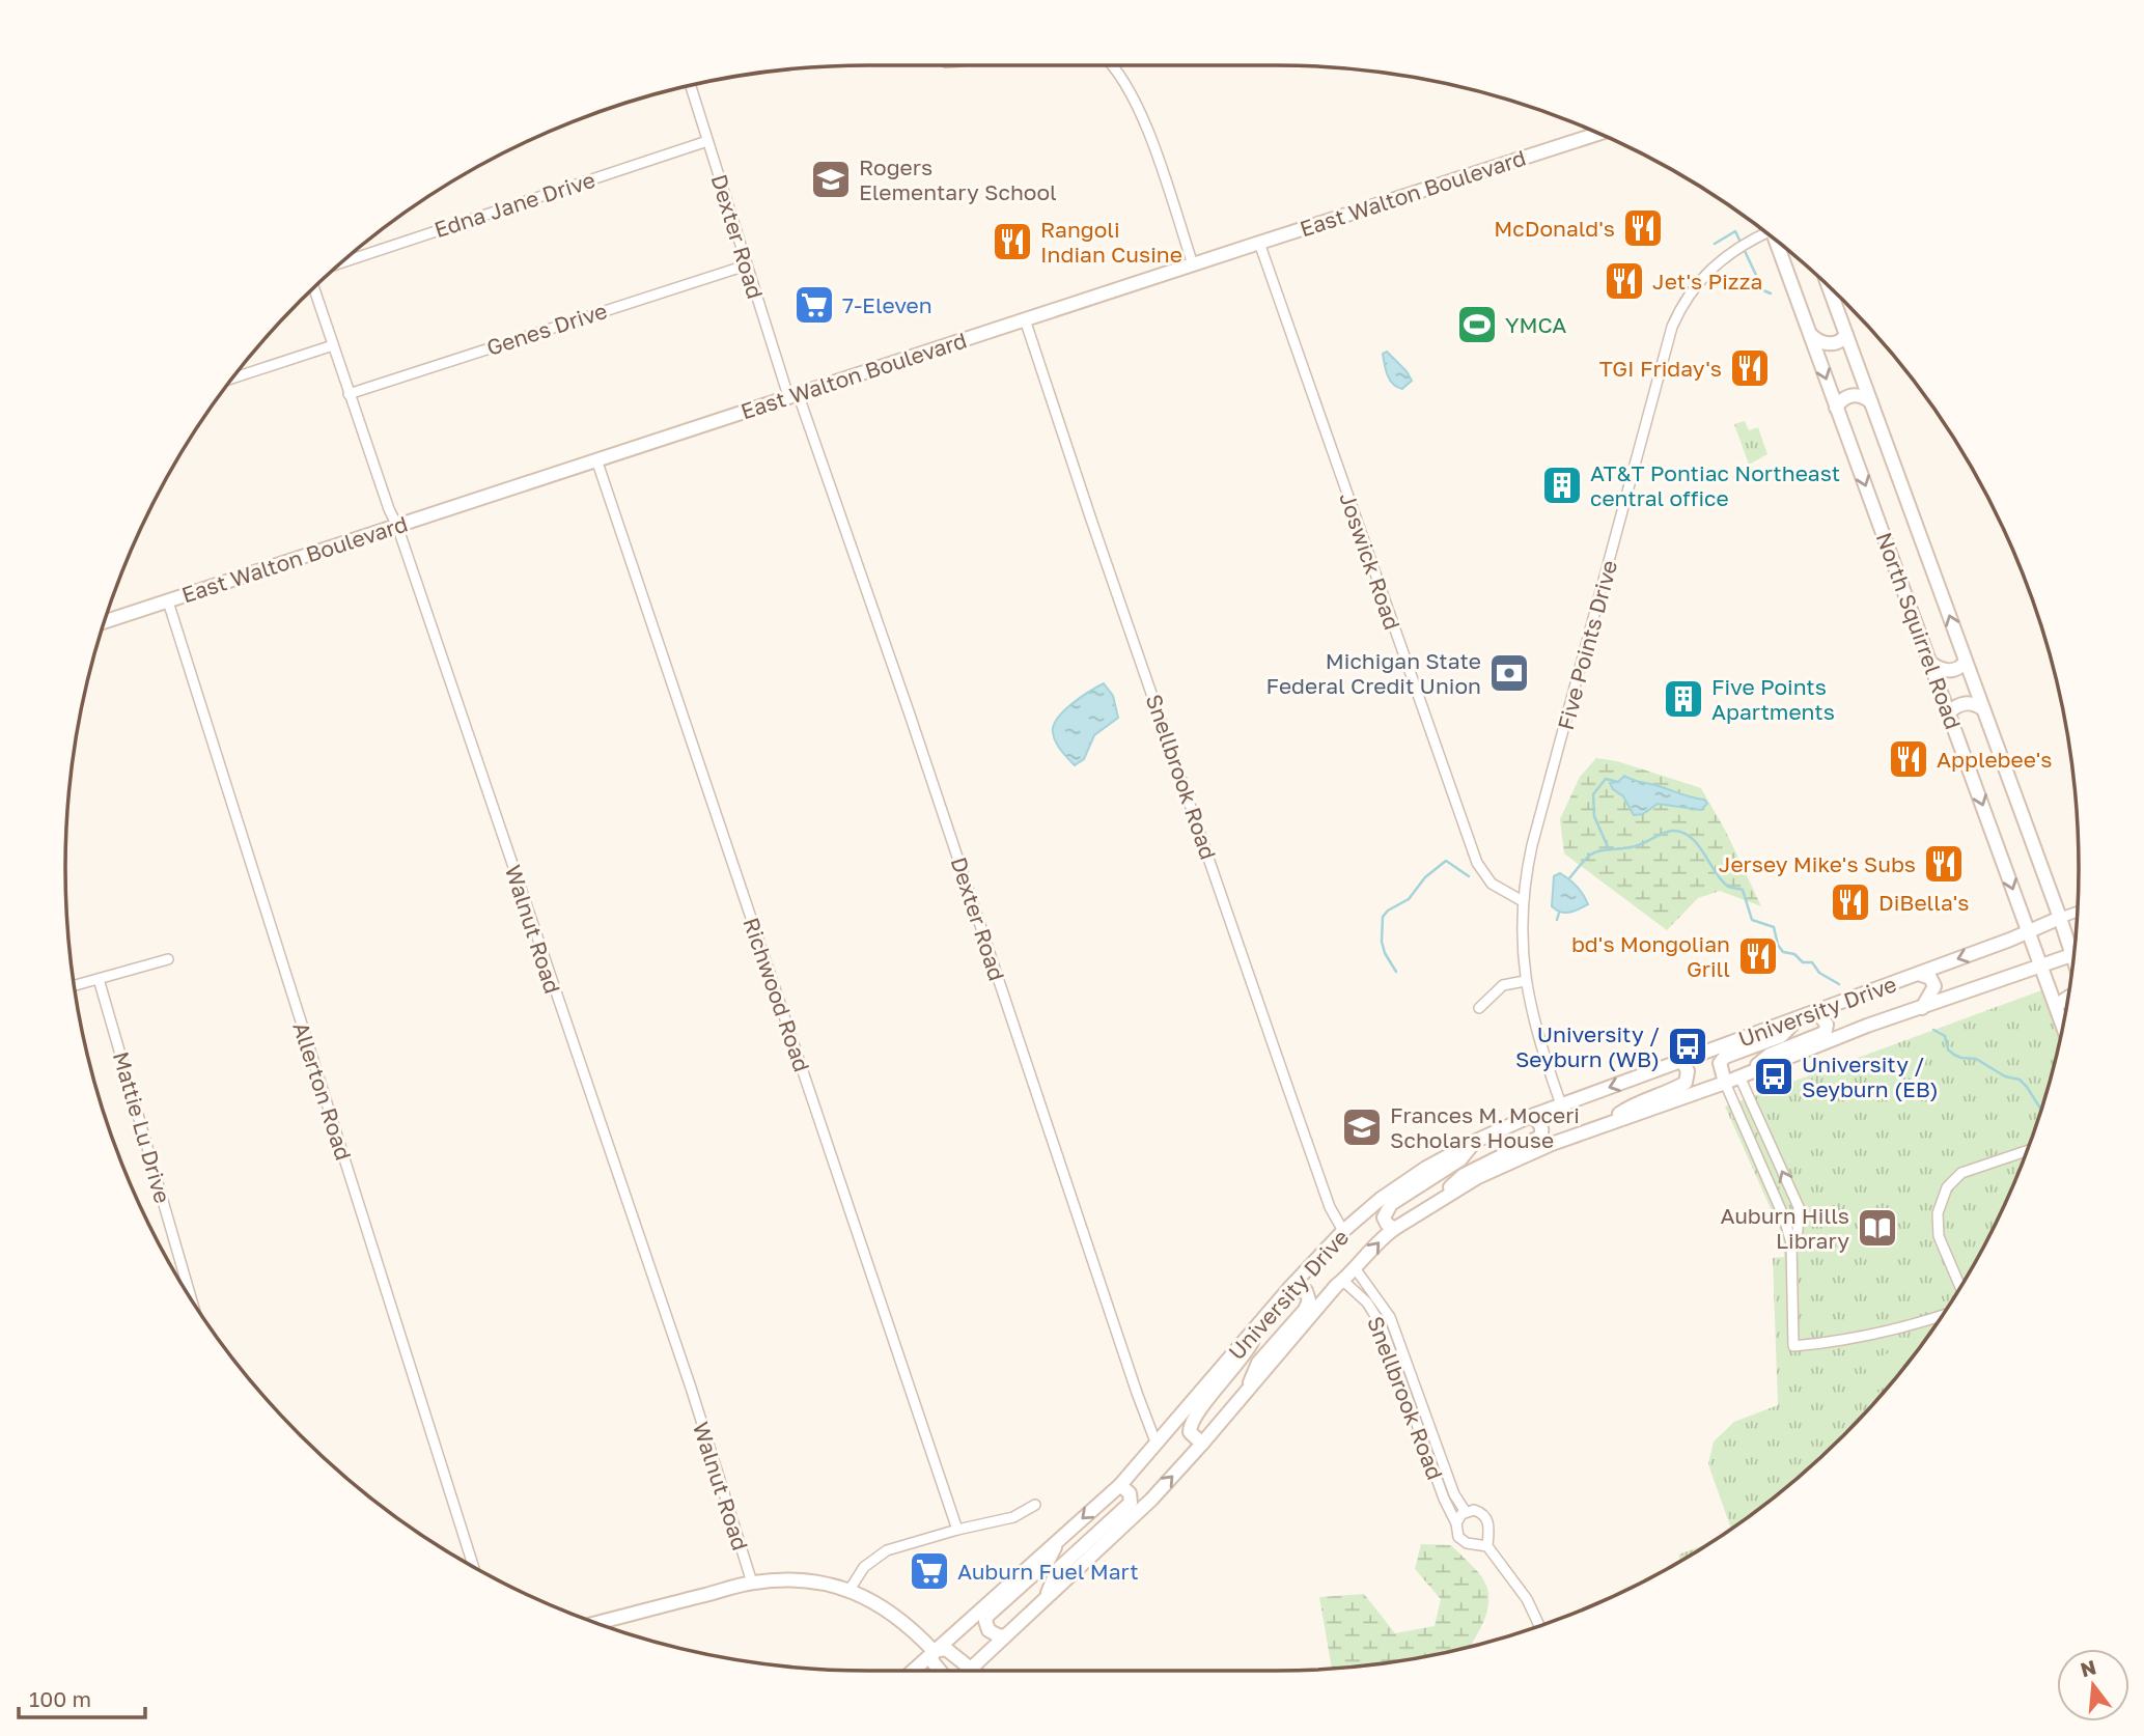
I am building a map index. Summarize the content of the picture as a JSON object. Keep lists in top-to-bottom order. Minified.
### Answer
{"streets":{"main road":["East Walton Boulevard","North Squirrel Road","University Drive"],"street":["Edna Jane Drive","Dexter Road","Genes Drive","Joswick Road","Five Points Drive","Snellbrook Road","Walnut Road","Richwood Road","Allerton Road","Mattie Lu Drive"]},"crossings":[["East Walton Boulevard","Dexter Road"],["East Walton Boulevard","Joswick Road"],["East Walton Boulevard","Snellbrook Road"],["East Walton Boulevard","Walnut Road"],["East Walton Boulevard","Richwood Road"],["East Walton Boulevard","Allerton Road"],["Edna Jane Drive","Dexter Road"],["Dexter Road","Genes Drive"],["Dexter Road","University Drive"],["Genes Drive","Walnut Road"],["Joswick Road","Five Points Drive"],["North Squirrel Road","University Drive"],["Five Points Drive","University Drive"],["Snellbrook Road","University Drive"]],"places":{"school or university":["Rogers Elementary School","Frances M. Moceri Scholars House"],"restaurant":["McDonald's","Rangoli Indian Cusine","Jet's Pizza","TGI Friday's","Applebee's","Jersey Mike's Subs","DiBella's","bd's Mongolian Grill"],"supermarket":["7-Eleven","Auburn Fuel Mart"],"sports":["YMCA"],"building":["AT&T Pontiac Northeast central office","Five Points Apartments"],"bank":["Michigan State Federal Credit Union"],"bus stop":["University / Seyburn (WB)","University / Seyburn (EB)"],"library":["Auburn Hills Library"]},"scale_bar":"100 m","north":"top"}
